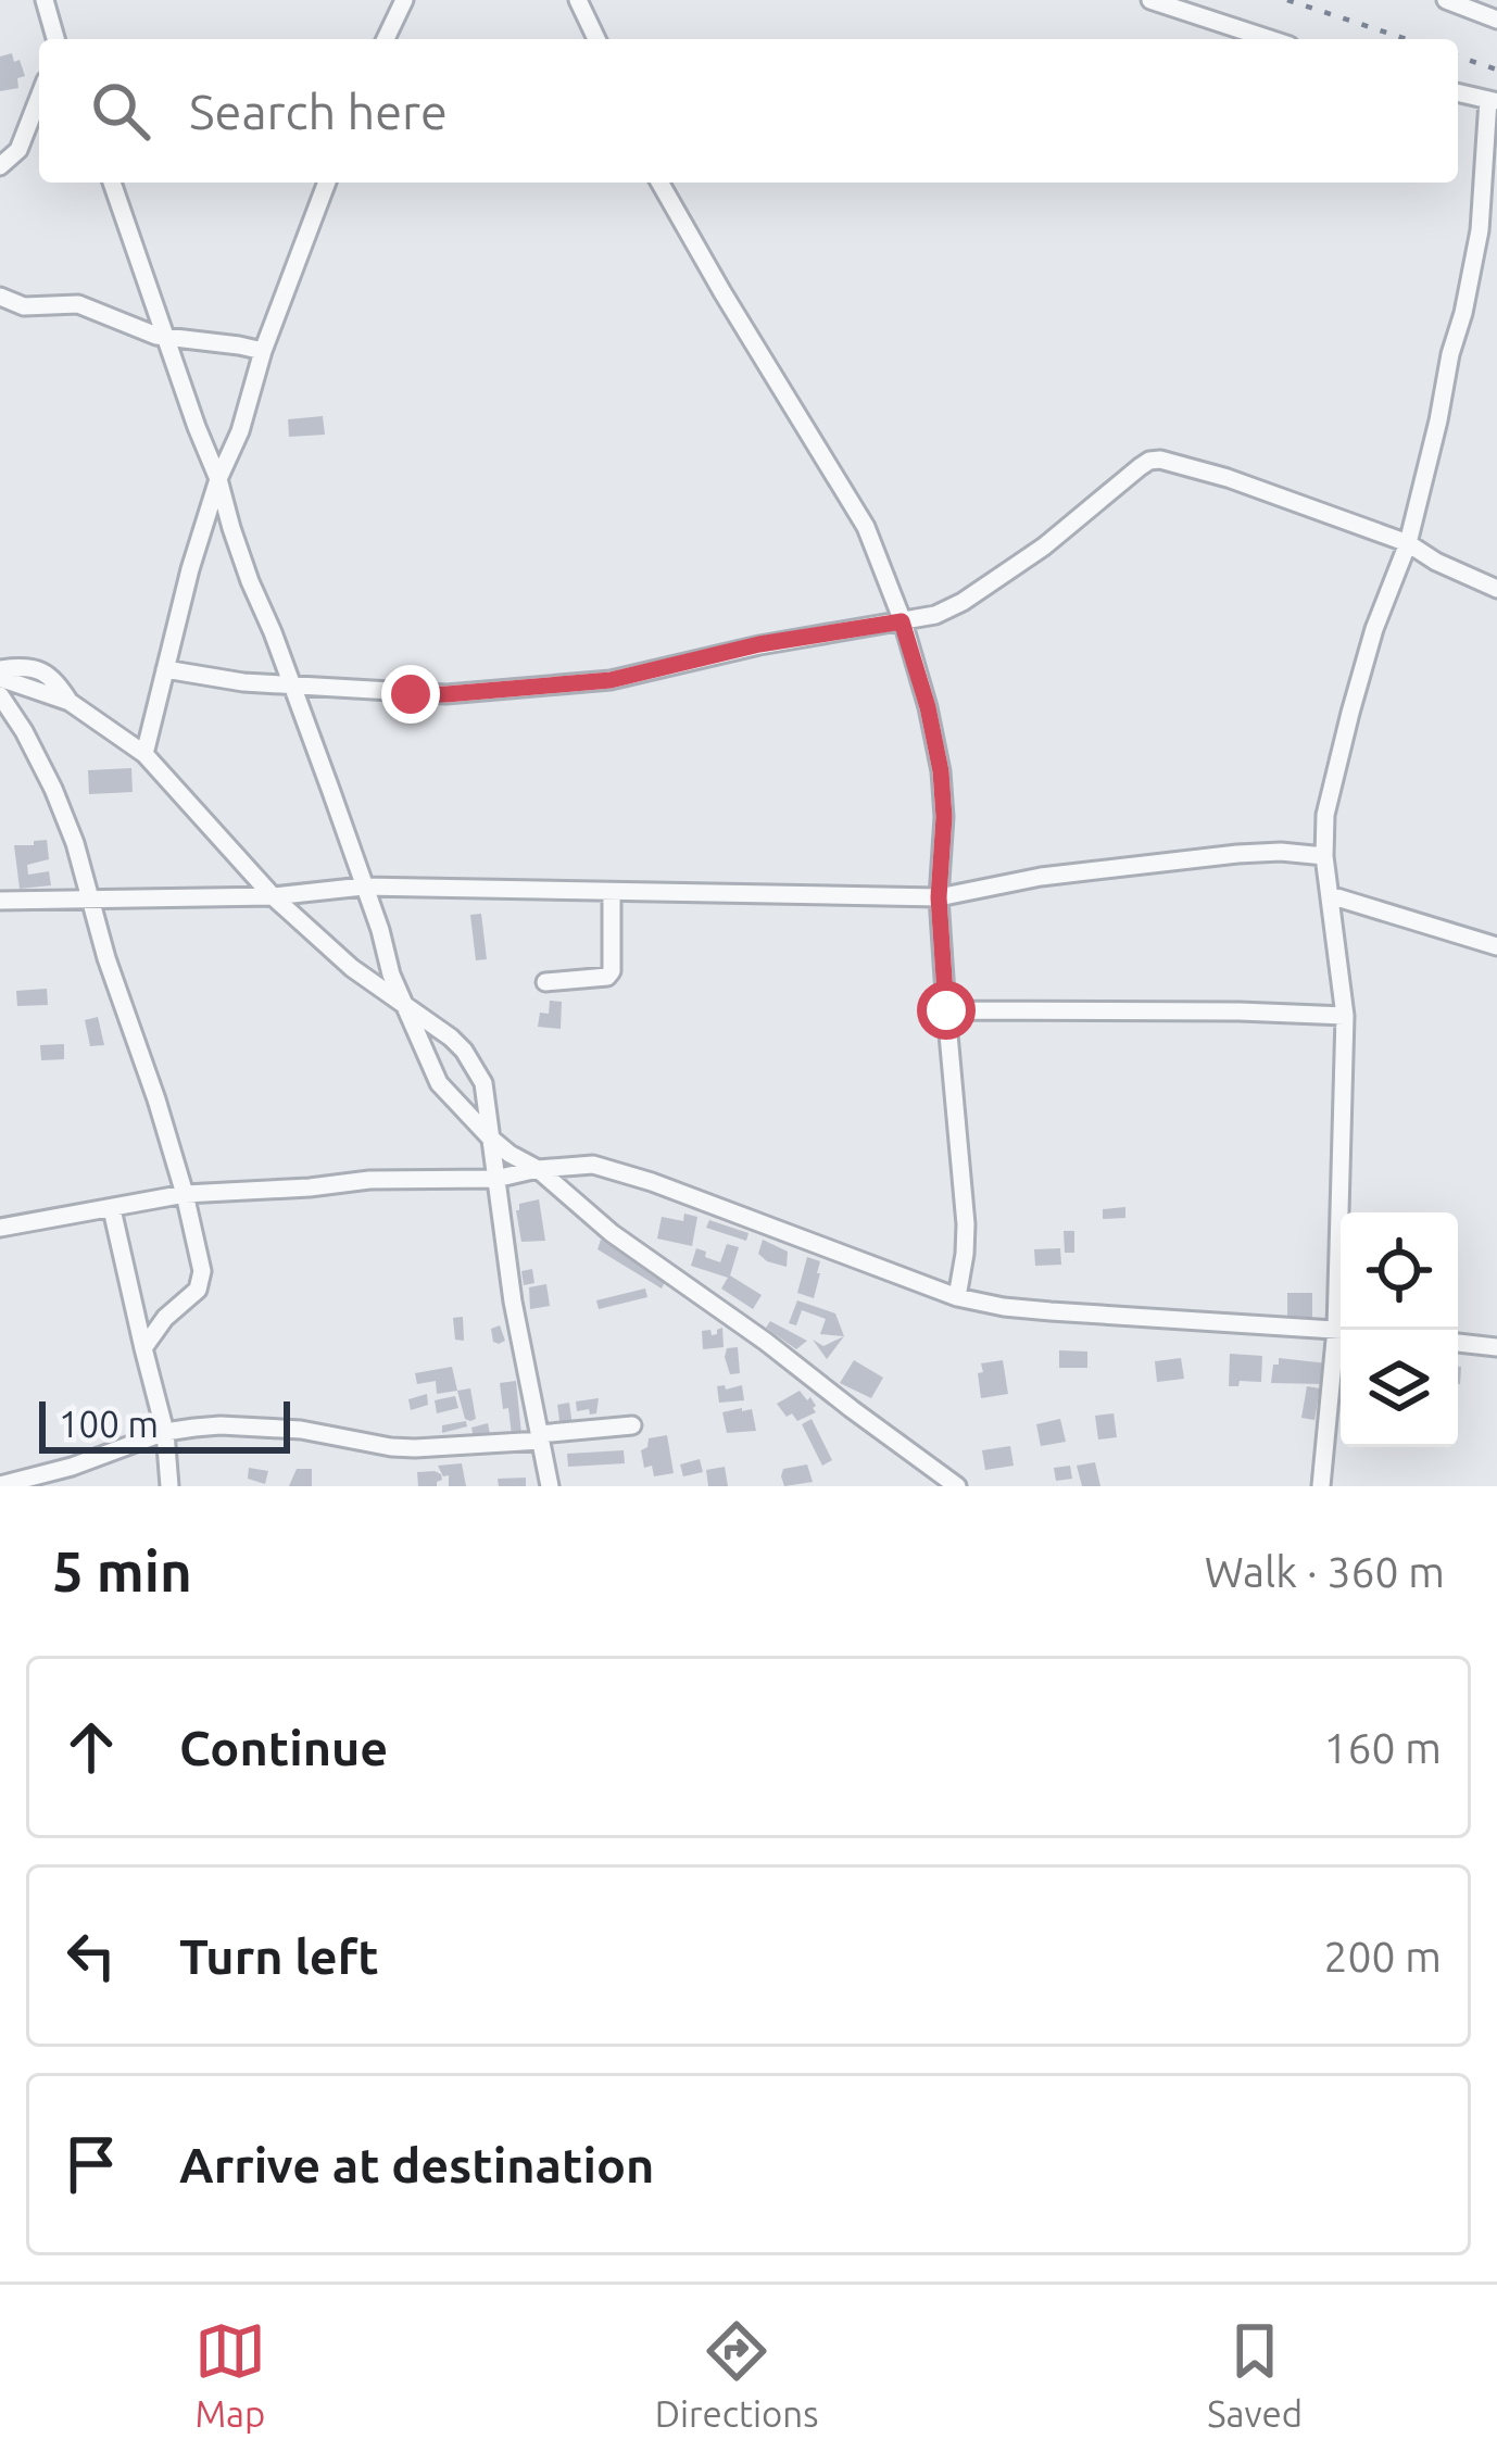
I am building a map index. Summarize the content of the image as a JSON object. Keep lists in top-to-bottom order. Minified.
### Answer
{"scale_bar":"100 m","page":{"search":"Search here","scale":"100 m","heading":["5 min","Walk · 360 m"],"list":[["Continue","160 m"],["Turn left","200 m"],"Arrive at destination"],"nav":["Map","Directions","Saved"]}}
